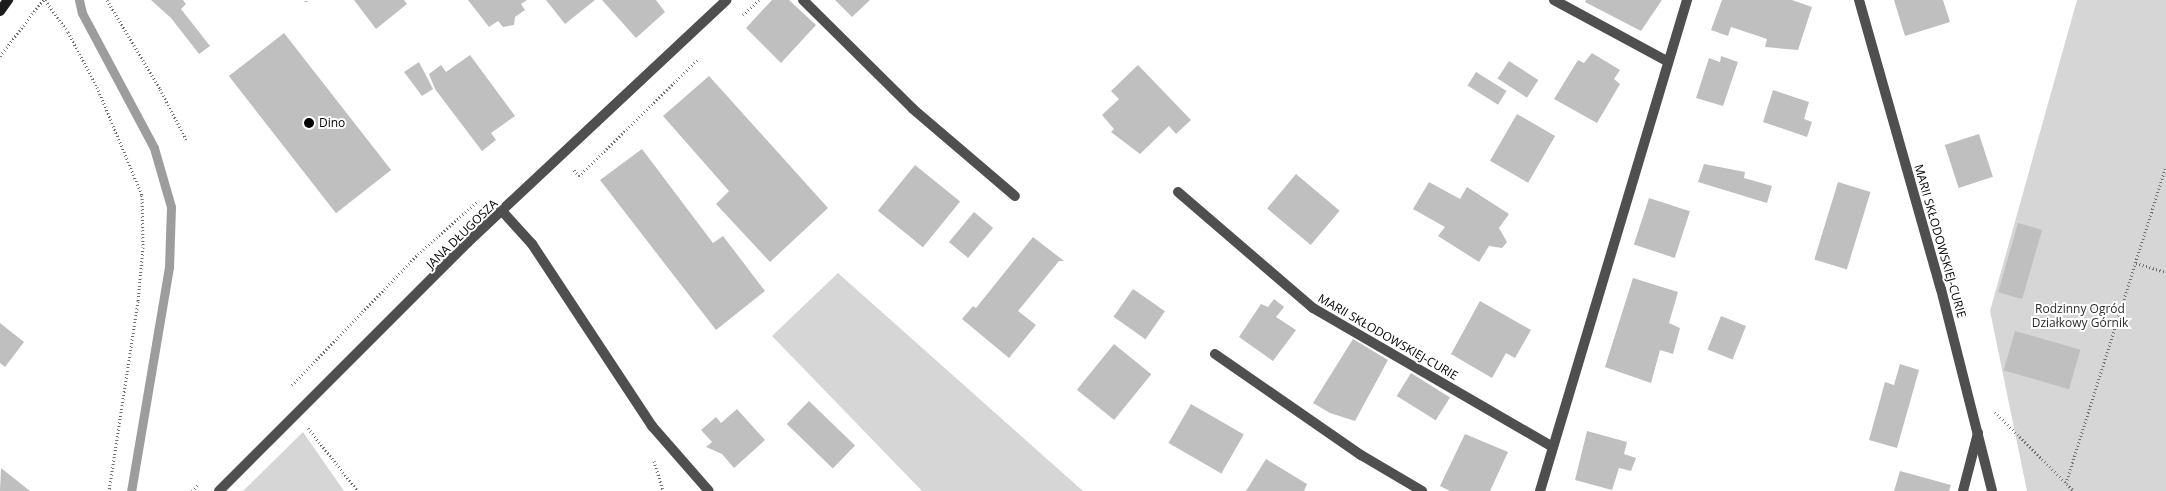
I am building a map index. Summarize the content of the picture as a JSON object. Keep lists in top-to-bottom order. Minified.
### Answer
{"streets":{"street":["JANA DŁUGOSZA","MARII SKŁODOWSKIEJ-CURIE"]},"parks":["Rodzinny Ogród Działkowy Górnik"],"places":["Dino"]}
